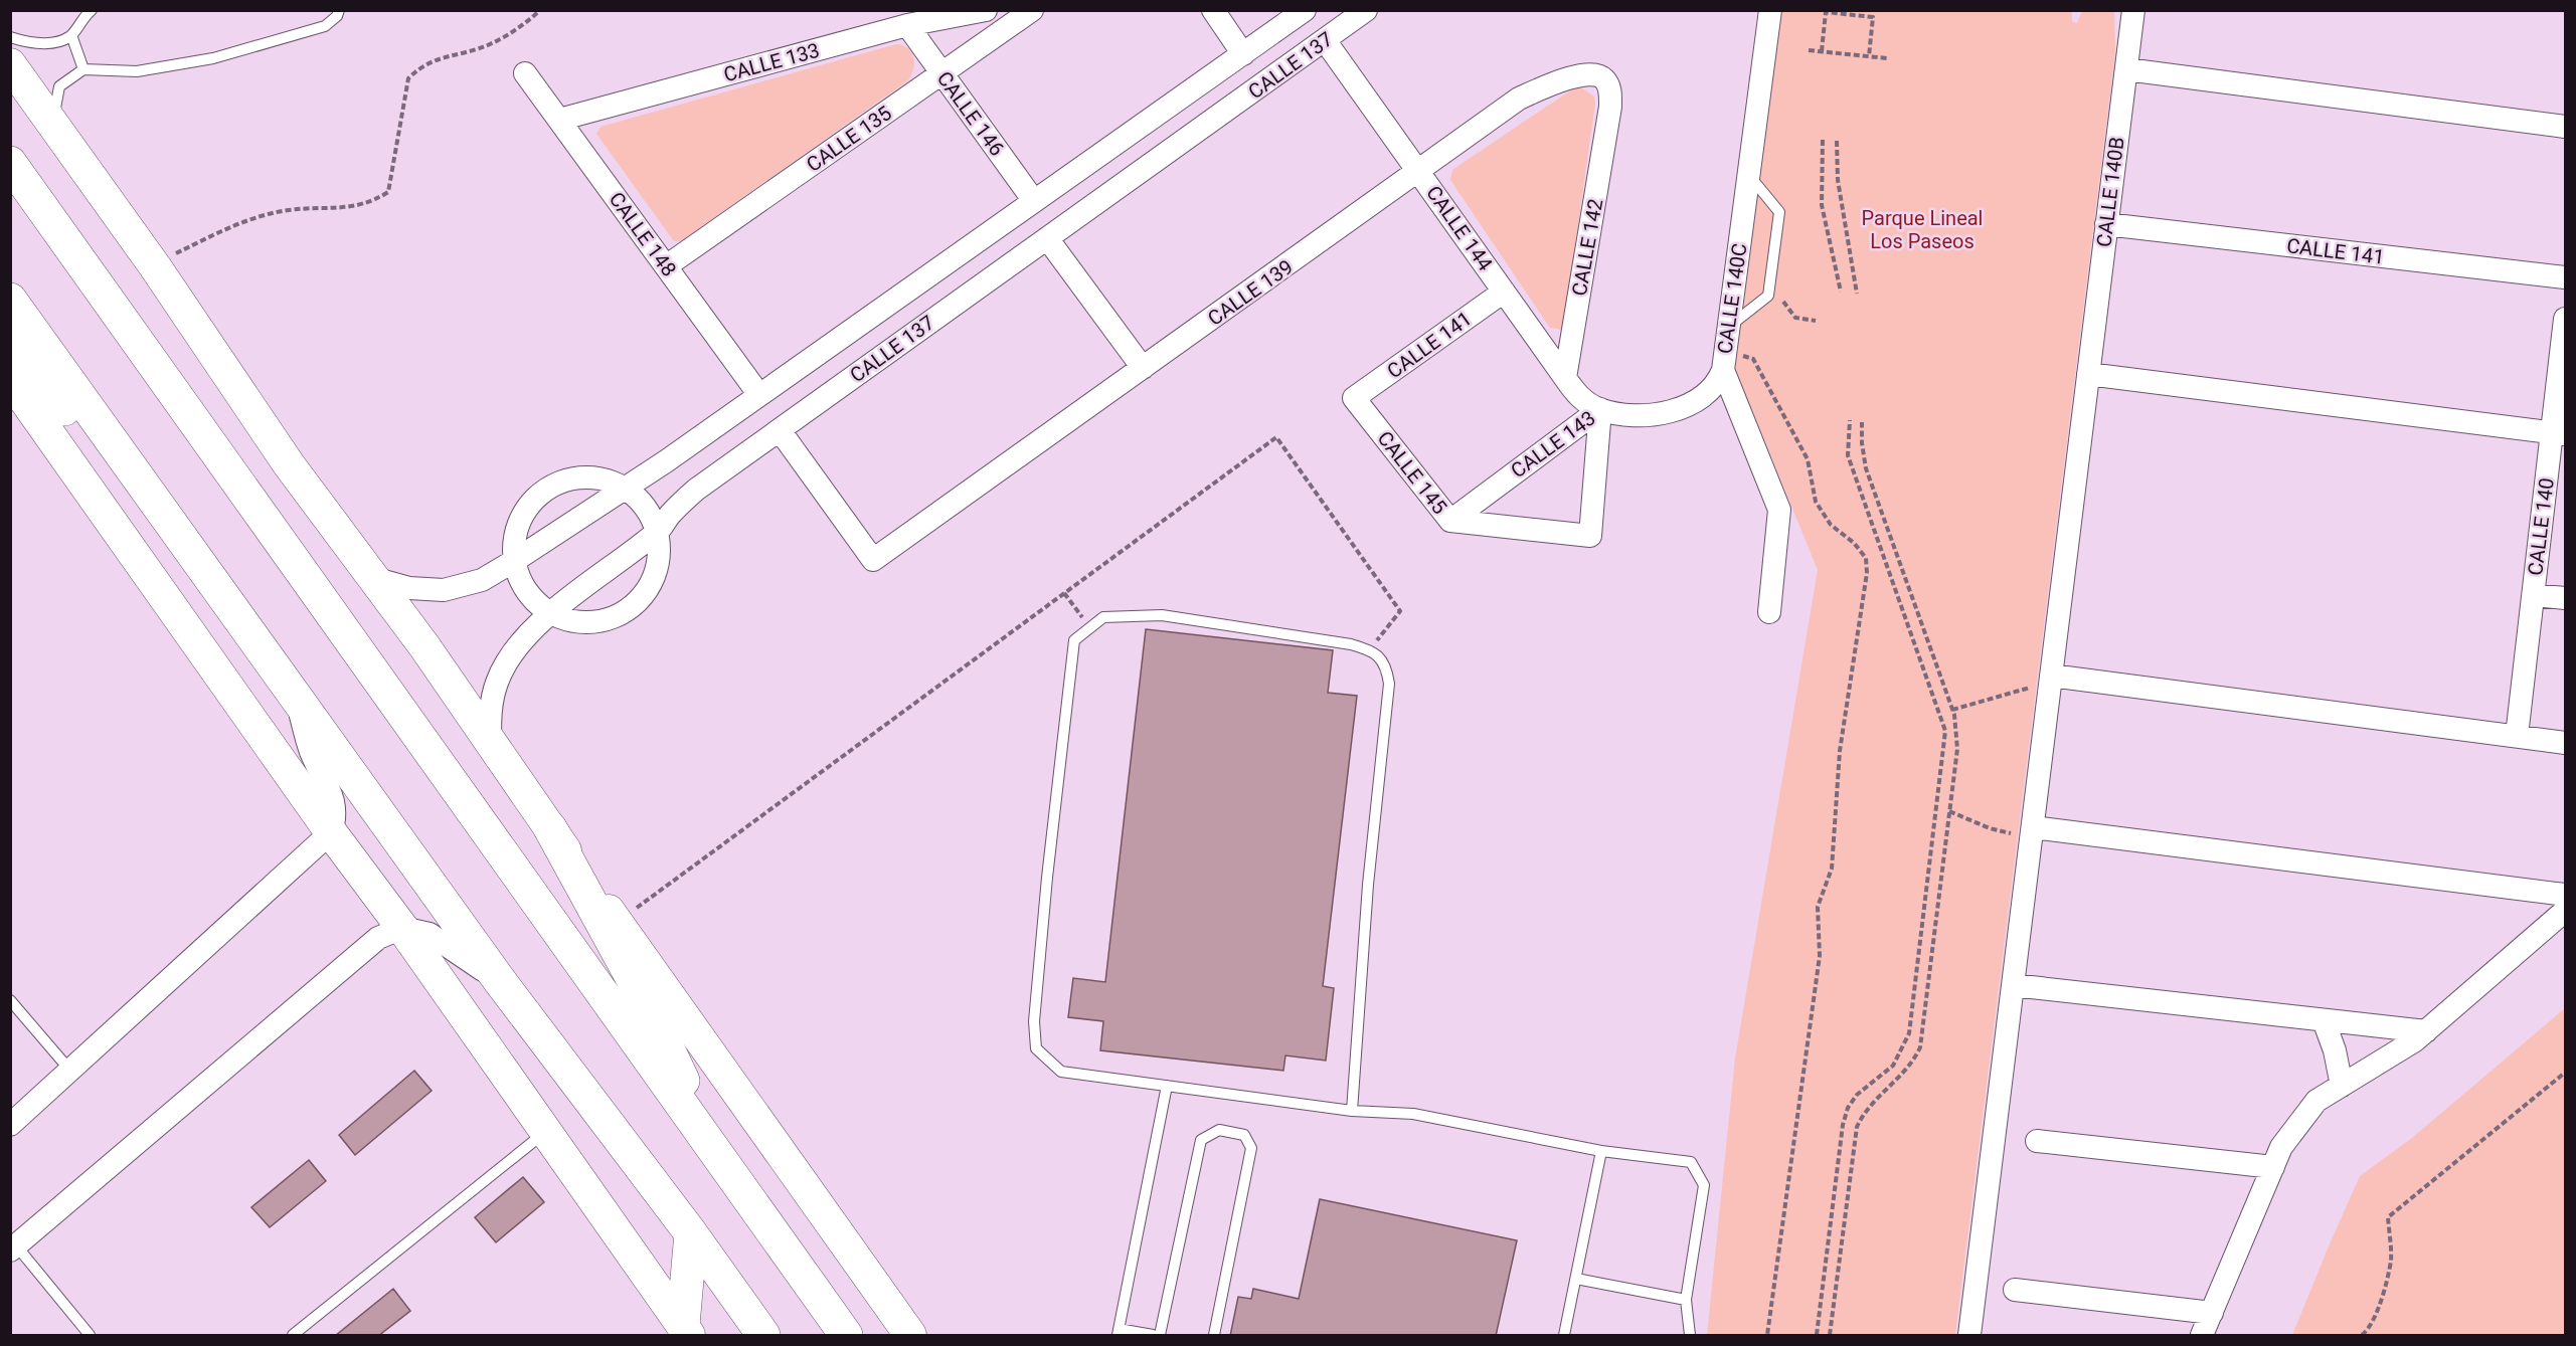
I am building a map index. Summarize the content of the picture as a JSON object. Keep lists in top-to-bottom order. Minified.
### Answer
{"streets":{"street":["CALLE 133","CALLE 137","CALLE 146","CALLE 135","CALLE 140B","CALLE 144","CALLE 148","CALLE 142","CALLE 141","CALLE 139","CALLE 140C","CALLE 143","CALLE 145","CALLE 140"]},"crossings":[["CALLE 133","CALLE 146"],["CALLE 133","CALLE 148"],["CALLE 137","CALLE 146"],["CALLE 137","CALLE 144"],["CALLE 137","CALLE 148"],["CALLE 137","CALLE 139"],["CALLE 146","CALLE 135"],["CALLE 135","CALLE 148"],["CALLE 140B","CALLE 141"],["CALLE 144","CALLE 142"],["CALLE 144","CALLE 141"],["CALLE 144","CALLE 139"],["CALLE 144","CALLE 143"],["CALLE 144","CALLE 145"],["CALLE 142","CALLE 139"],["CALLE 141","CALLE 145"],["CALLE 140C","CALLE 143"],["CALLE 143","CALLE 145"]],"parks":["Parque Lineal Los Paseos"]}
